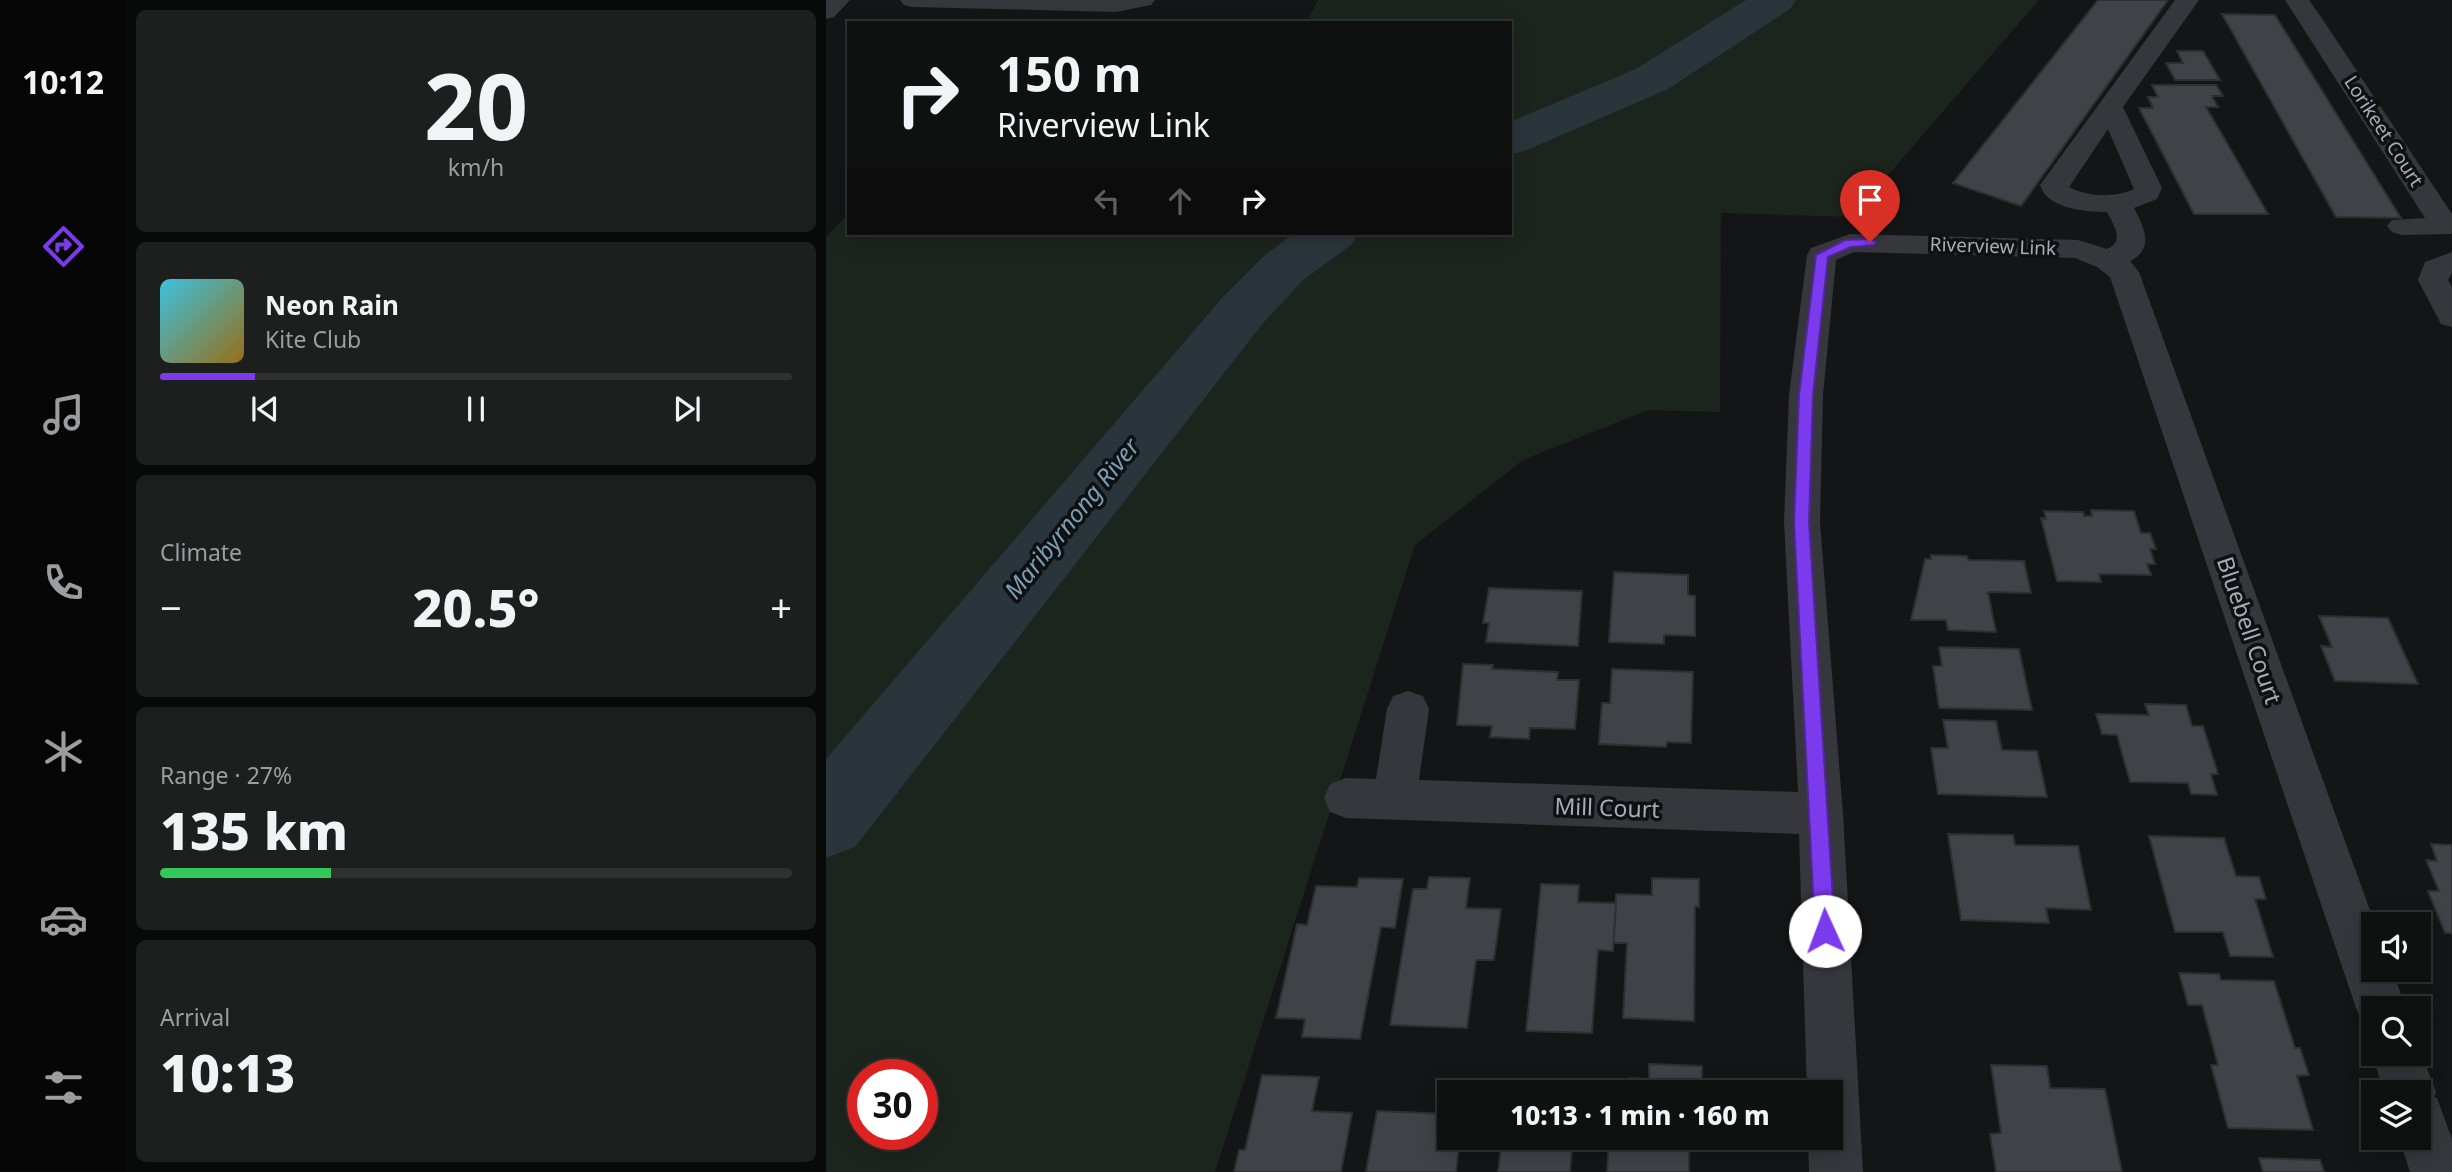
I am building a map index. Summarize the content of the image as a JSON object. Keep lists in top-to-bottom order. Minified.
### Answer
{"streets":{"street":["Lorikeet Court","Riverview Link","Bluebell Court","Mill Court"]},"crossings":[["Riverview Link","Bluebell Court"],["Riverview Link","Mill Court"]],"water":["Maribyrnong River"],"page":{"tabs":"10:12","tile":[["20","km/h"],"Climate",["Range · 27%","135 km"],["Arrival","10:13"]],"turn":["150 m","Riverview Link"],"song":["Neon Rain","Kite Club"],"heat":["−","20.5°","+"],"limit":"30","trip":"10:13 · 1 min · 160 m"}}
